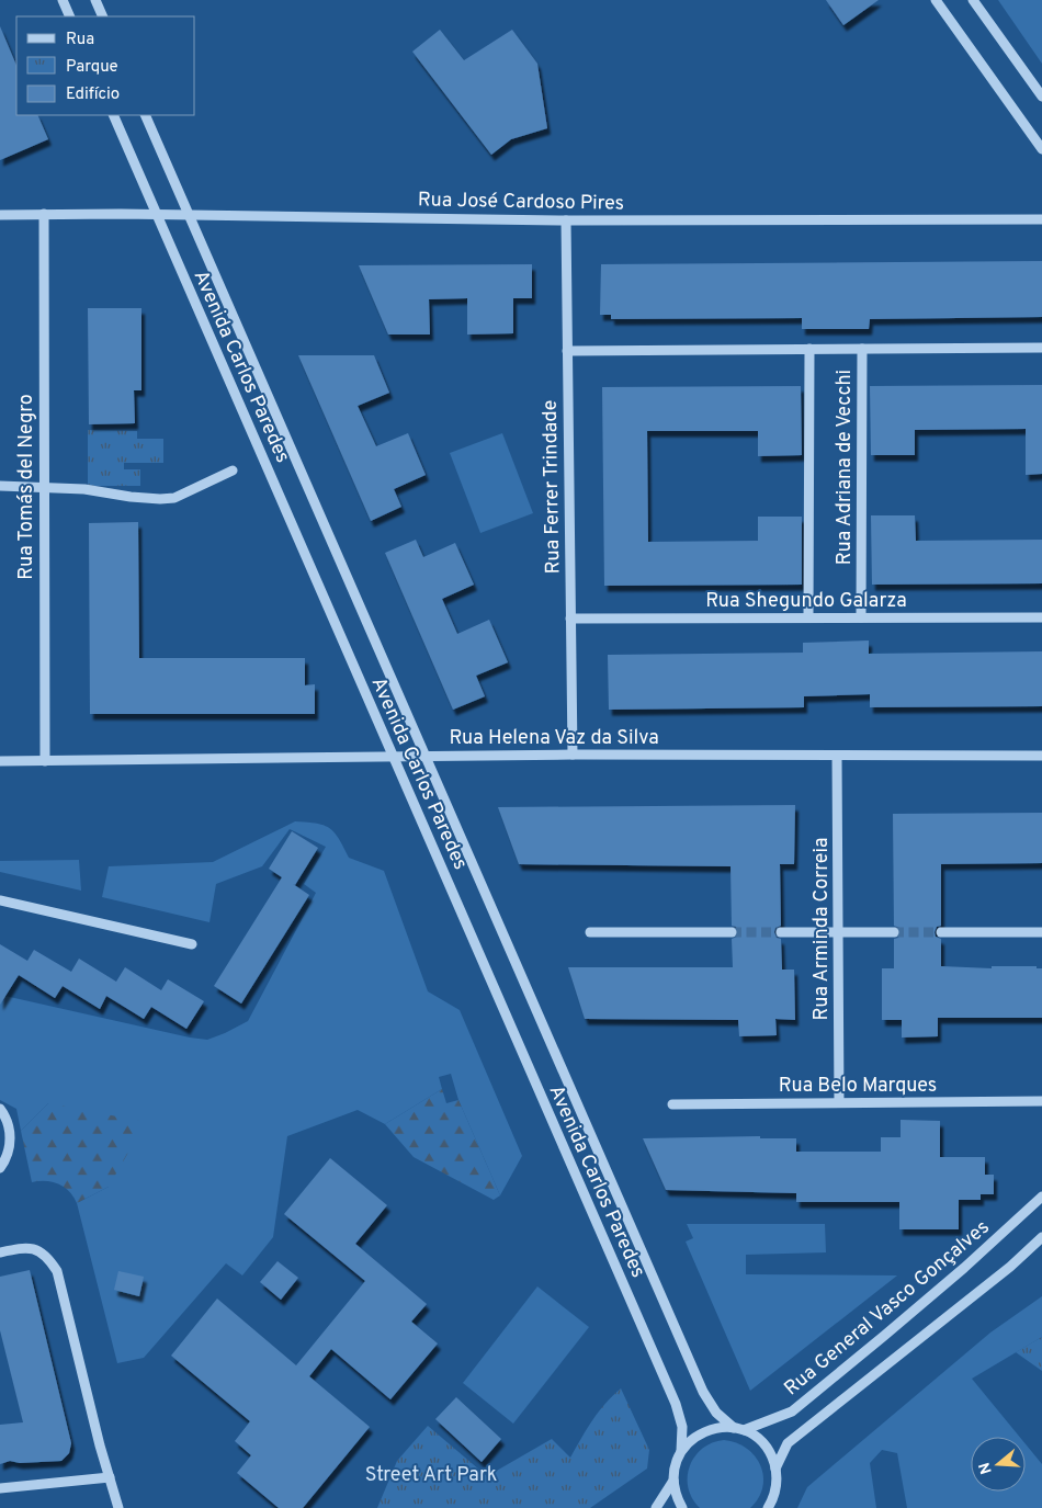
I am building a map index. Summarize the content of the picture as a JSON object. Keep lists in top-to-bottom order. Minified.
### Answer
{"streets":{"street":["Rua José Cardoso Pires","Avenida Carlos Paredes","Rua Adriana de Vecchi","Rua Tomás del Negro","Rua Ferrer Trindade","Rua Shegundo Galarza","Rua Helena Vaz da Silva","Rua Arminda Correia","Rua Belo Marques","Rua General Vasco Gonçalves"]},"crossings":[["Rua José Cardoso Pires","Avenida Carlos Paredes"],["Rua José Cardoso Pires","Rua Tomás del Negro"],["Rua José Cardoso Pires","Rua Ferrer Trindade"],["Avenida Carlos Paredes","Rua Helena Vaz da Silva"],["Avenida Carlos Paredes","Rua General Vasco Gonçalves"],["Rua Adriana de Vecchi","Rua Ferrer Trindade"],["Rua Adriana de Vecchi","Rua Shegundo Galarza"],["Rua Tomás del Negro","Rua Helena Vaz da Silva"],["Rua Ferrer Trindade","Rua Shegundo Galarza"],["Rua Ferrer Trindade","Rua Helena Vaz da Silva"],["Rua Helena Vaz da Silva","Rua Arminda Correia"],["Rua Arminda Correia","Rua Belo Marques"]],"parks":["Street Art Park"],"legend":["Rua","Parque","Edifício"],"north":"left"}
